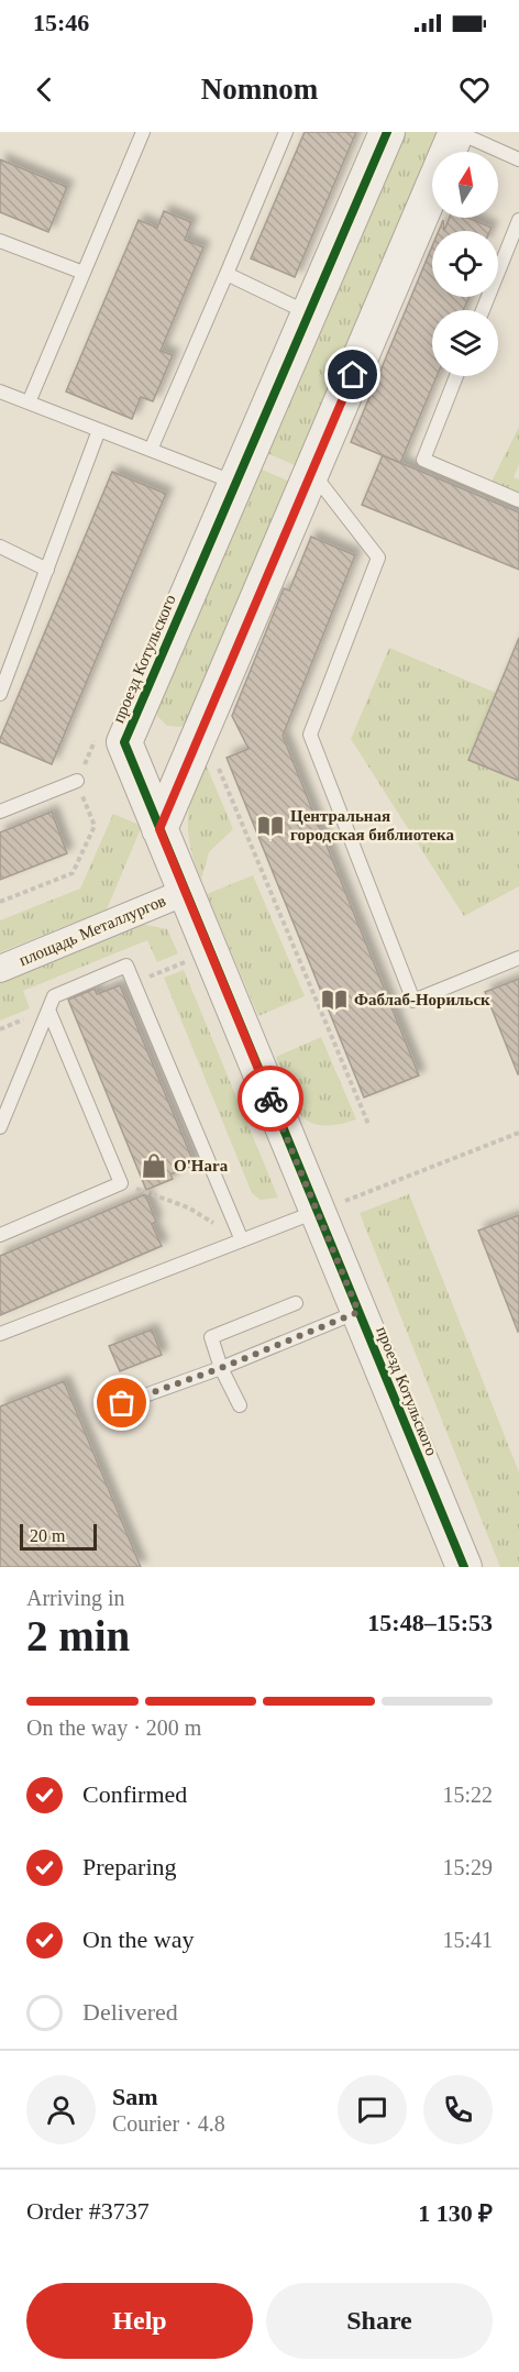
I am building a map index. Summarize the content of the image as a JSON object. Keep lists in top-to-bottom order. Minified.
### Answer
{"streets":{"street":["проезд Котульского","площадь Металлургов"]},"crossings":[["проезд Котульского","площадь Металлургов"]],"places":{"library":["Центральная городская библиотека","Фаблаб-Норильск"],"shop":["O'Hara"]},"scale_bar":"20 m","north":"top","page":{"status":"15:46","header":"Nomnom","scale":"20 m","heading":["2 min","Arriving in","15:48–15:53"],"panel":["Sam","Courier · 4.8","Order #3737","1 130 ₽"],"bar":"On the way · 200 m","list":[["Confirmed","15:22"],["Preparing","15:29"],["On the way","15:41"],"Delivered"],"buttons":["Help","Share"]}}
